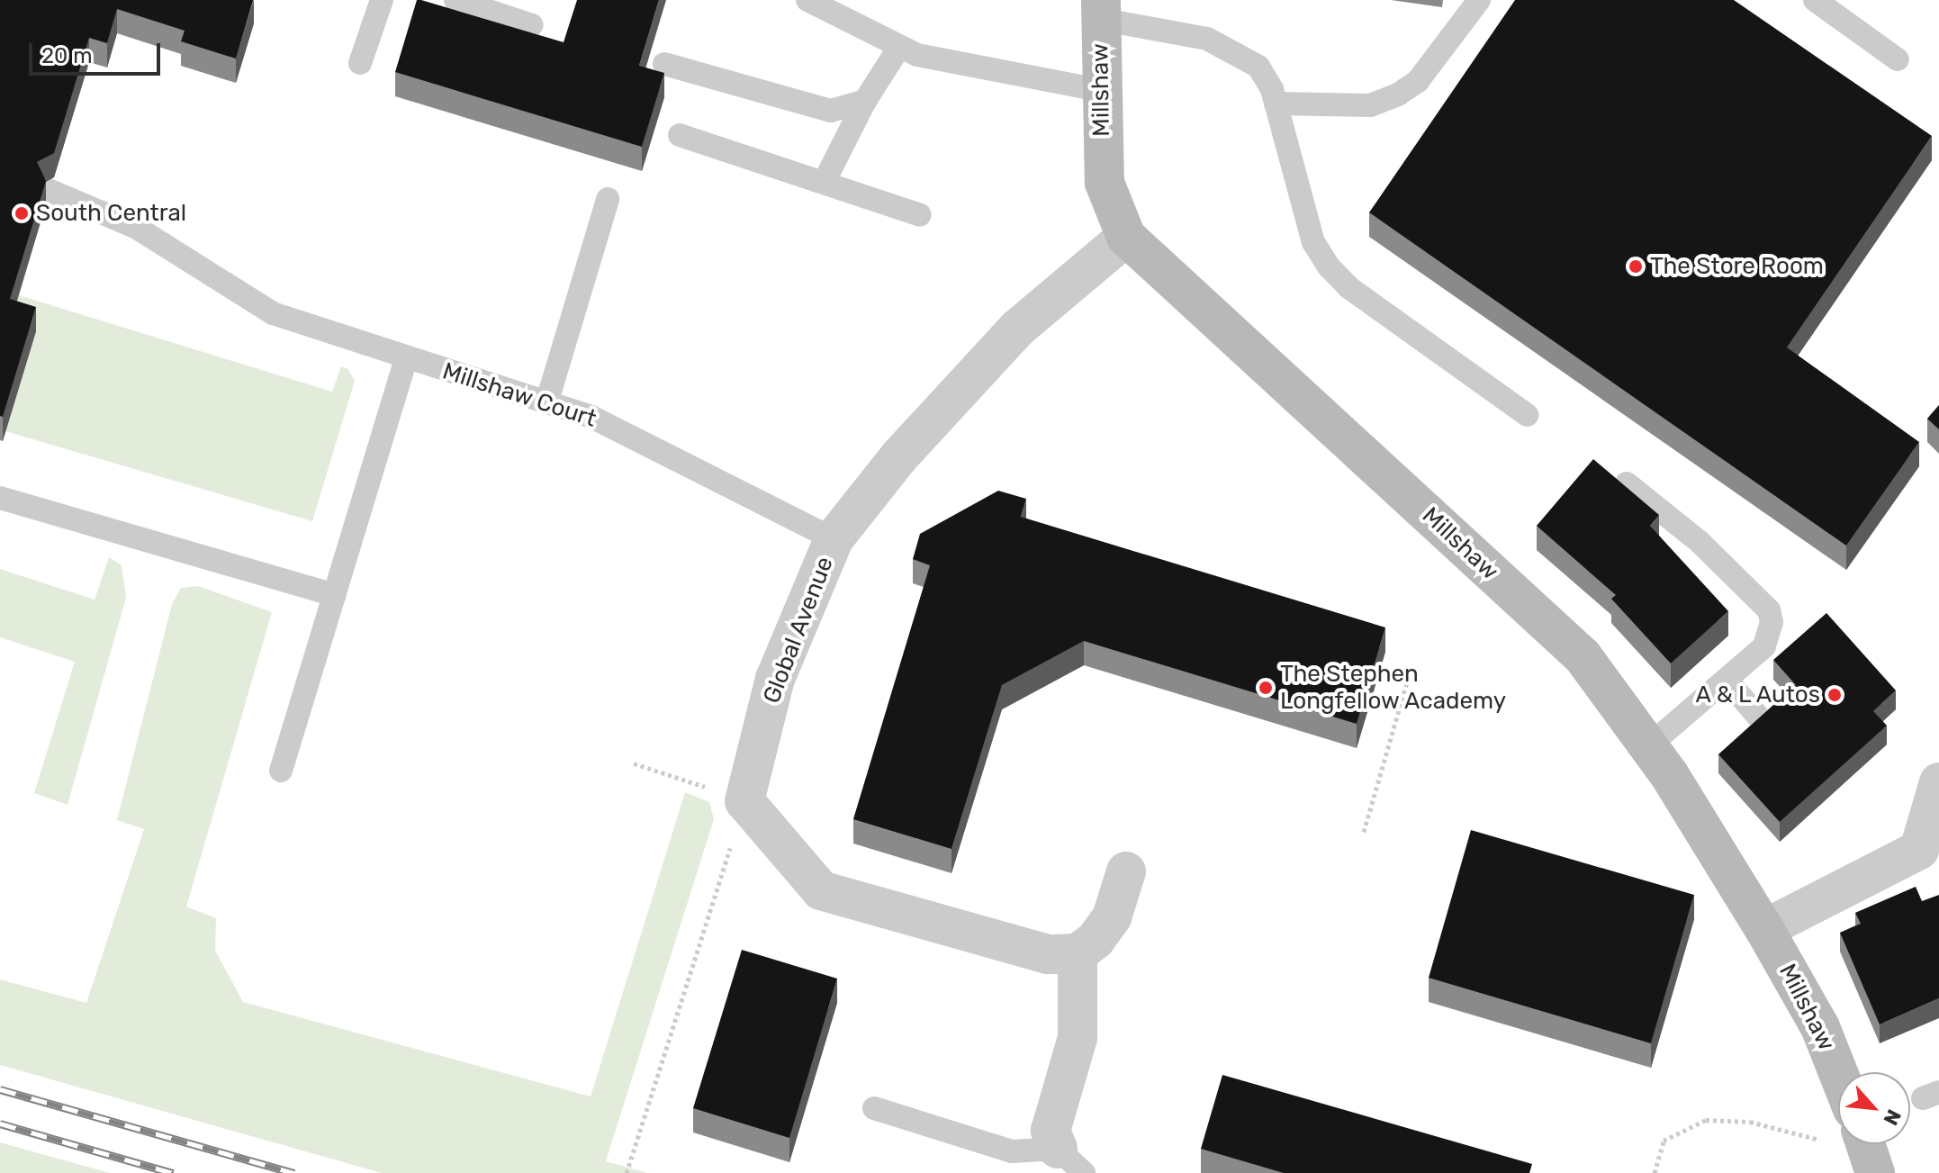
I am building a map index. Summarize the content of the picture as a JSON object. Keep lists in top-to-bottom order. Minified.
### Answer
{"streets":{"street":["Millshaw","Global Avenue"],"lane":["Millshaw Court"]},"crossings":[["Millshaw","Global Avenue"],["Millshaw Court","Global Avenue"]],"places":["South Central","The Store Room","The Stephen Longfellow Academy","A & L Autos"],"scale_bar":"20 m","north":"bottom right"}
